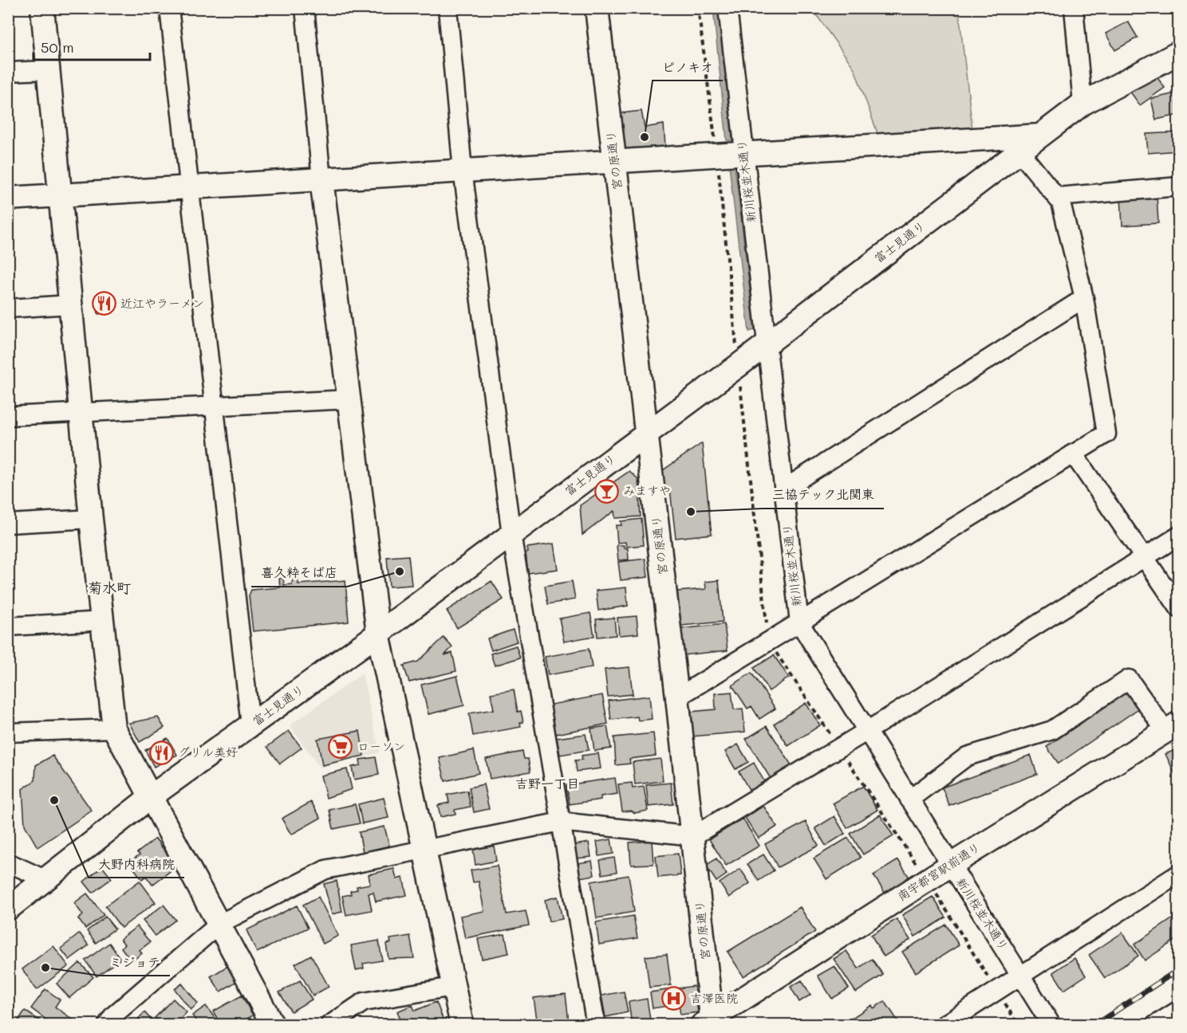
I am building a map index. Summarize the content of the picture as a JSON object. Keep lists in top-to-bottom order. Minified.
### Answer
{"streets":{"street":["宮の原通り","新川桜並木通り","富士見通り","南宇都宮駅前通り"]},"crossings":[["宮の原通り","富士見通り"],["宮の原通り","南宇都宮駅前通り"],["新川桜並木通り","富士見通り"],["新川桜並木通り","南宇都宮駅前通り"]],"districts":["菊水町","吉野一丁目"],"places":{"other":["ピノキオ","三協テック北関東","喜久粋そば店","大野内科病院","ミジョテ"],"restaurant":["近江やラーメン","グリル美好"],"bar":["みますや"],"supermarket":["ローソン"],"hospital":["吉澤医院"]},"scale_bar":"50 m"}
